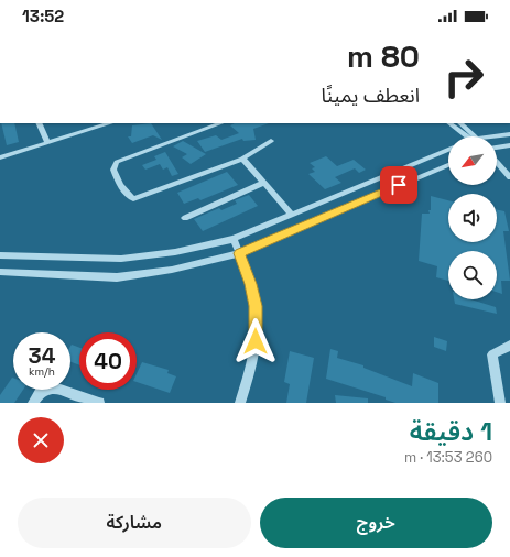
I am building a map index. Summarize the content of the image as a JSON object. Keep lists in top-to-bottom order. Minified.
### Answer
{"north":"bottom left","page":{"status":"13:52","turn":["80 m","انعطف يمينًا"],"speed":"34 km/h","limit":"40","heading":["1 دقيقة","260 m · 13:53"],"buttons":["خروج","مشاركة"]}}
